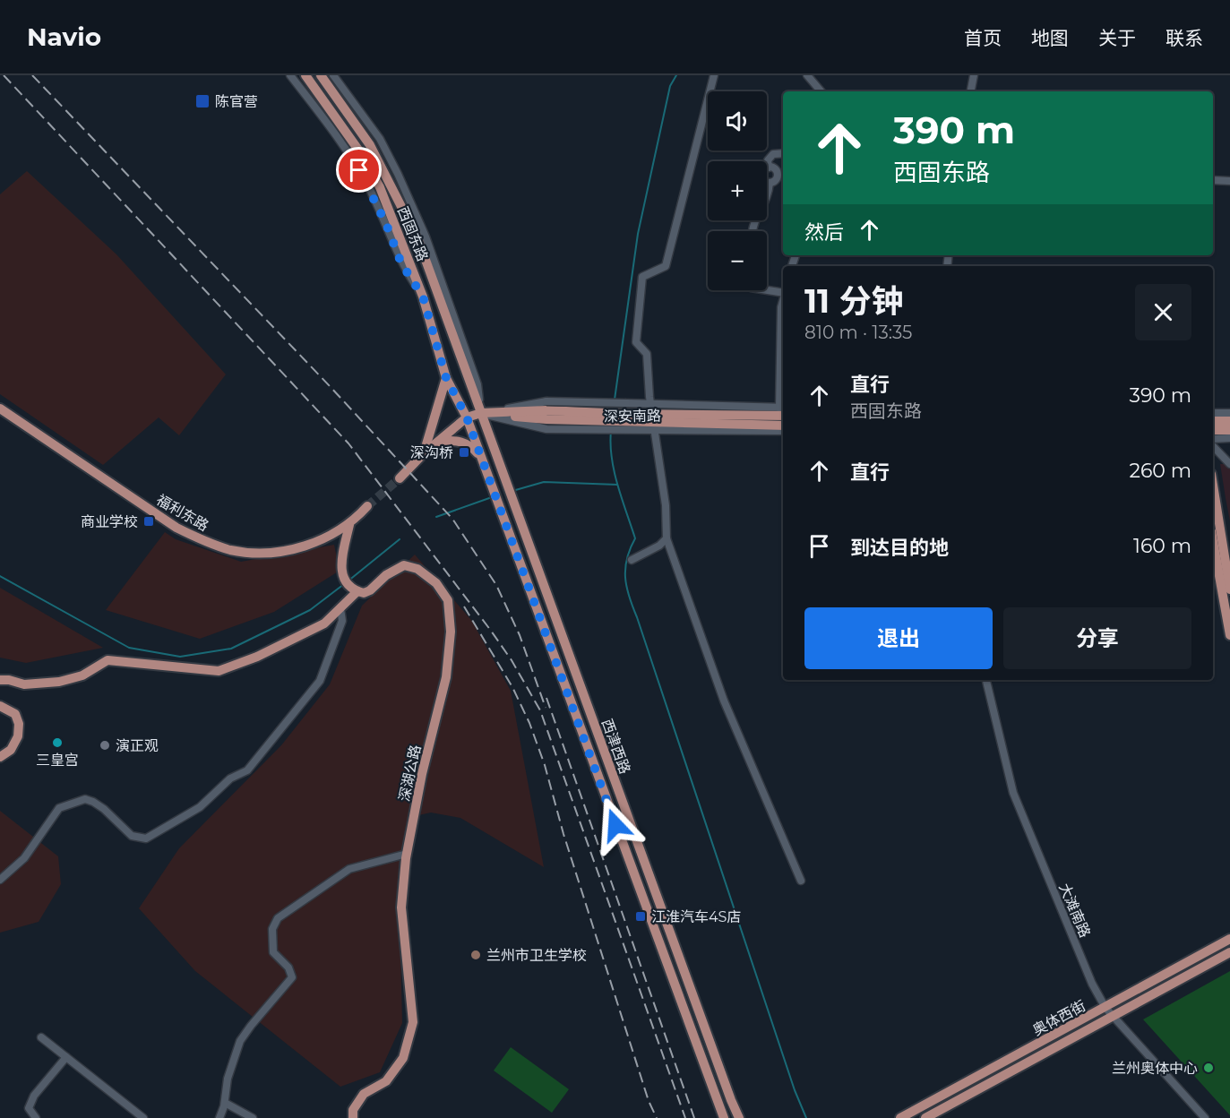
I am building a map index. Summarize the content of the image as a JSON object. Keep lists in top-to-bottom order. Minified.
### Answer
{"streets":{"main road":["西固东路","深安南路","福利东路","西津西路","深湖公路","奥体西街"],"street":["大滩南路"]},"crossings":[["西固东路","深安南路"],["西固东路","西津西路"],["大滩南路","奥体西街"]],"places":{"transit":["陈官营","深沟桥","商业学校","江淮汽车4S店"],"other":["三皇宫","演正观","兰州市卫生学校","兰州奥体中心"]},"page":{"header":"Navio","nav":["首页","地图","关于","联系"],"map_buttons":["+","−"],"turn":["390 m","西固东路"],"then":"然后","heading":["11 分钟","810 m · 13:35"],"list":[{"name":"直行","note":"西固东路","value":"390 m"},{"name":"直行","value":"260 m"},{"name":"到达目的地","value":"160 m"}],"buttons":["退出","分享"]}}
